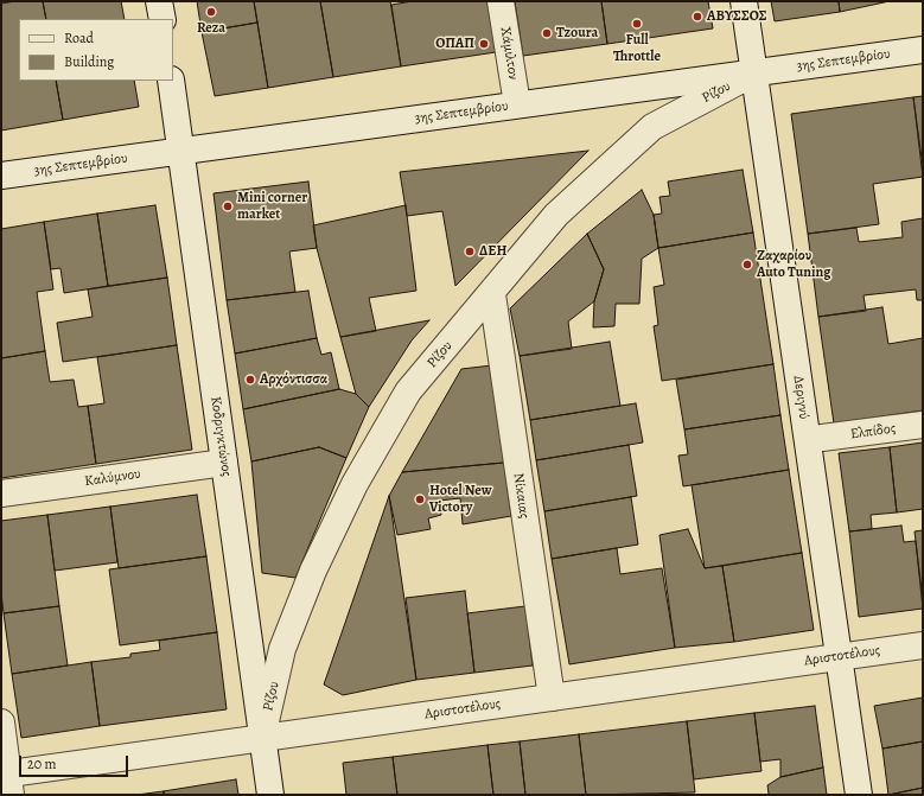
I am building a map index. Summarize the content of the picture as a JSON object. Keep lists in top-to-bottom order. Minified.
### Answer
{"streets":{"street":["Χάμιλτον","3ης Σεπτεμβρίου","Ρίζου","Δεριγνύ","Ελπίδος","Κοδριγκτώνος","Καλύμνου","Νίκαιας","Αριστοτέλους"]},"crossings":[["Χάμιλτον","3ης Σεπτεμβρίου"],["3ης Σεπτεμβρίου","Ρίζου"],["3ης Σεπτεμβρίου","Δεριγνύ"],["3ης Σεπτεμβρίου","Κοδριγκτώνος"],["Ρίζου","Δεριγνύ"],["Ρίζου","Κοδριγκτώνος"],["Ρίζου","Νίκαιας"],["Ρίζου","Αριστοτέλους"],["Δεριγνύ","Αριστοτέλους"],["Κοδριγκτώνος","Καλύμνου"],["Κοδριγκτώνος","Αριστοτέλους"],["Νίκαιας","Αριστοτέλους"]],"places":["Reza","ΑΒΥΣΣΟΣ","Full Throttle","Tzoura","ΟΠΑΠ","Mini corner market","ΔΕΗ","Ζαχαρίου Auto Tuning","Αρχόντισσα","Hotel New Victory"],"legend":["Road","Building"],"scale_bar":"20 m"}
